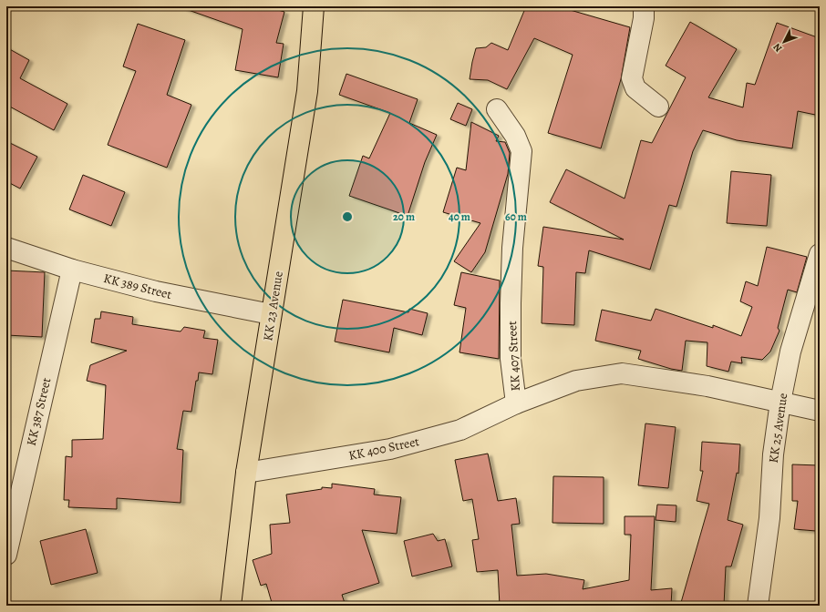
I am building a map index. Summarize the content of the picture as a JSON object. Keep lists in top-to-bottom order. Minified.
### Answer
{"streets":{"main road":["KK 23 Avenue"],"street":["KK 389 Street","KK 407 Street","KK 387 Street","KK 25 Avenue","KK 400 Street"]},"crossings":[["KK 389 Street","KK 23 Avenue"],["KK 389 Street","KK 387 Street"],["KK 23 Avenue","KK 400 Street"],["KK 407 Street","KK 25 Avenue"],["KK 407 Street","KK 400 Street"]],"north":"bottom left","rings":["20 m","40 m","60 m"]}
